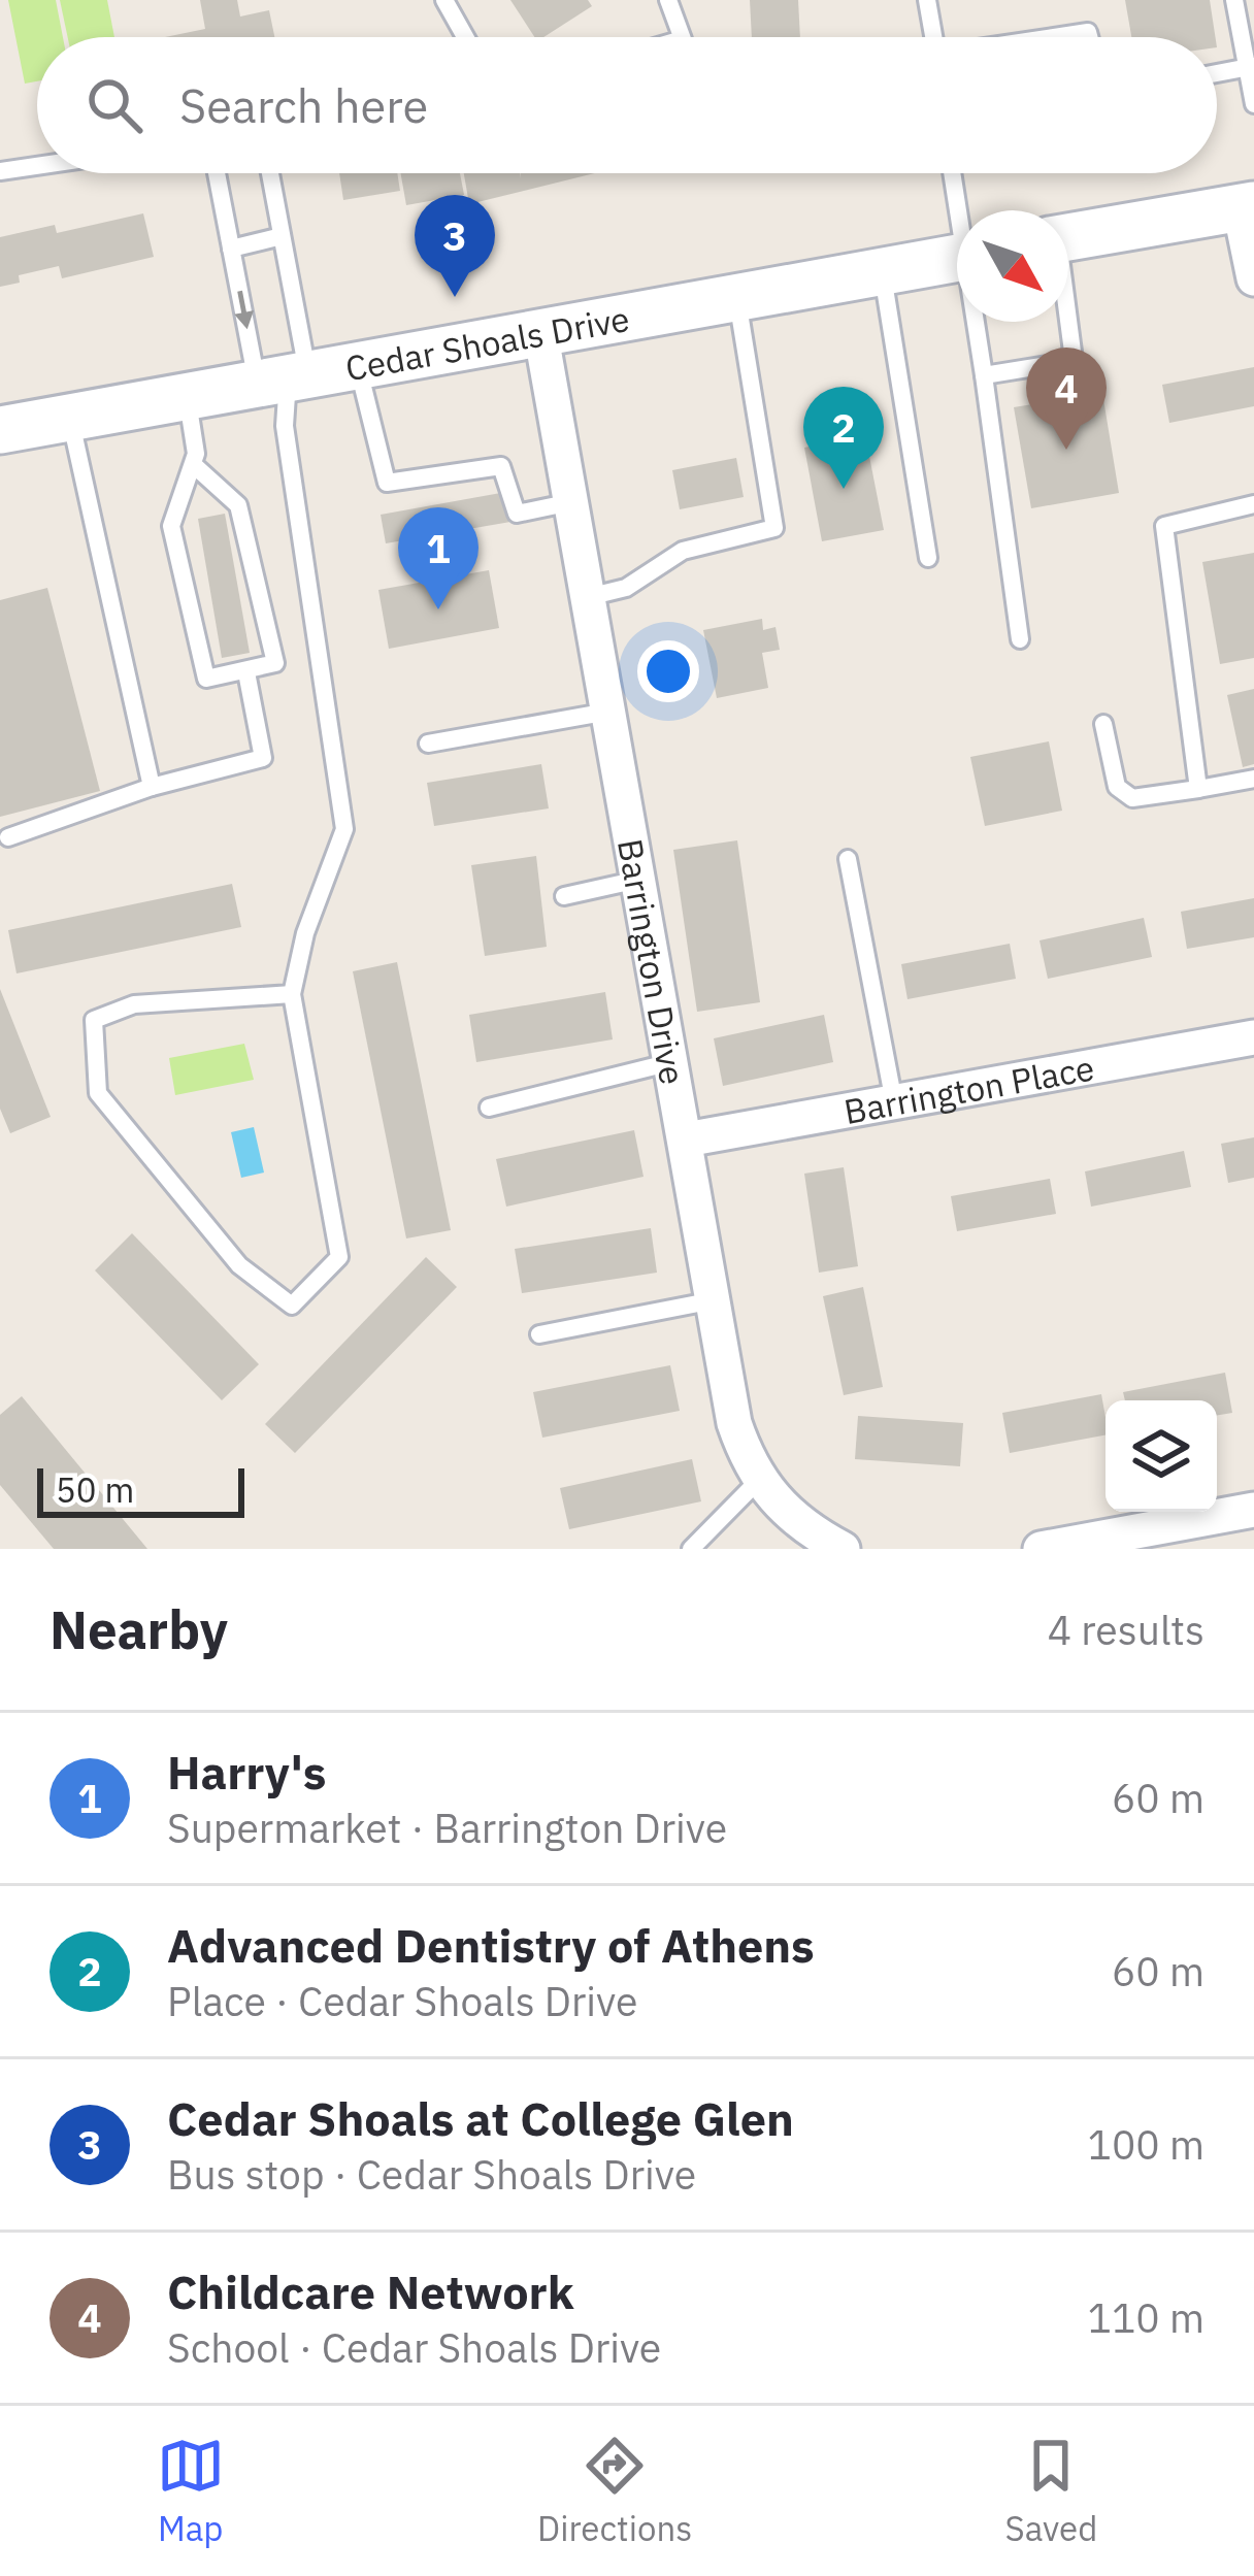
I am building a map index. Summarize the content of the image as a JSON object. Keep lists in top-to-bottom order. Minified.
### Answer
{"streets":{"street":["Cedar Shoals Drive","Barrington Drive","Barrington Place"]},"crossings":[["Cedar Shoals Drive","Barrington Drive"],["Barrington Drive","Barrington Place"]],"scale_bar":"50 m","north":"bottom right","page":{"search":"Search here","pins":["3","4","2","1"],"scale":"50 m","heading":["Nearby","4 results"],"list":[{"mark":"1","name":"Harry's","note":"Supermarket · Barrington Drive","value":"60 m"},{"mark":"2","name":"Advanced Dentistry of Athens","note":"Place · Cedar Shoals Drive","value":"60 m"},{"mark":"3","name":"Cedar Shoals at College Glen","note":"Bus stop · Cedar Shoals Drive","value":"100 m"},{"mark":"4","name":"Childcare Network","note":"School · Cedar Shoals Drive","value":"110 m"}],"nav":["Map","Directions","Saved"]}}
